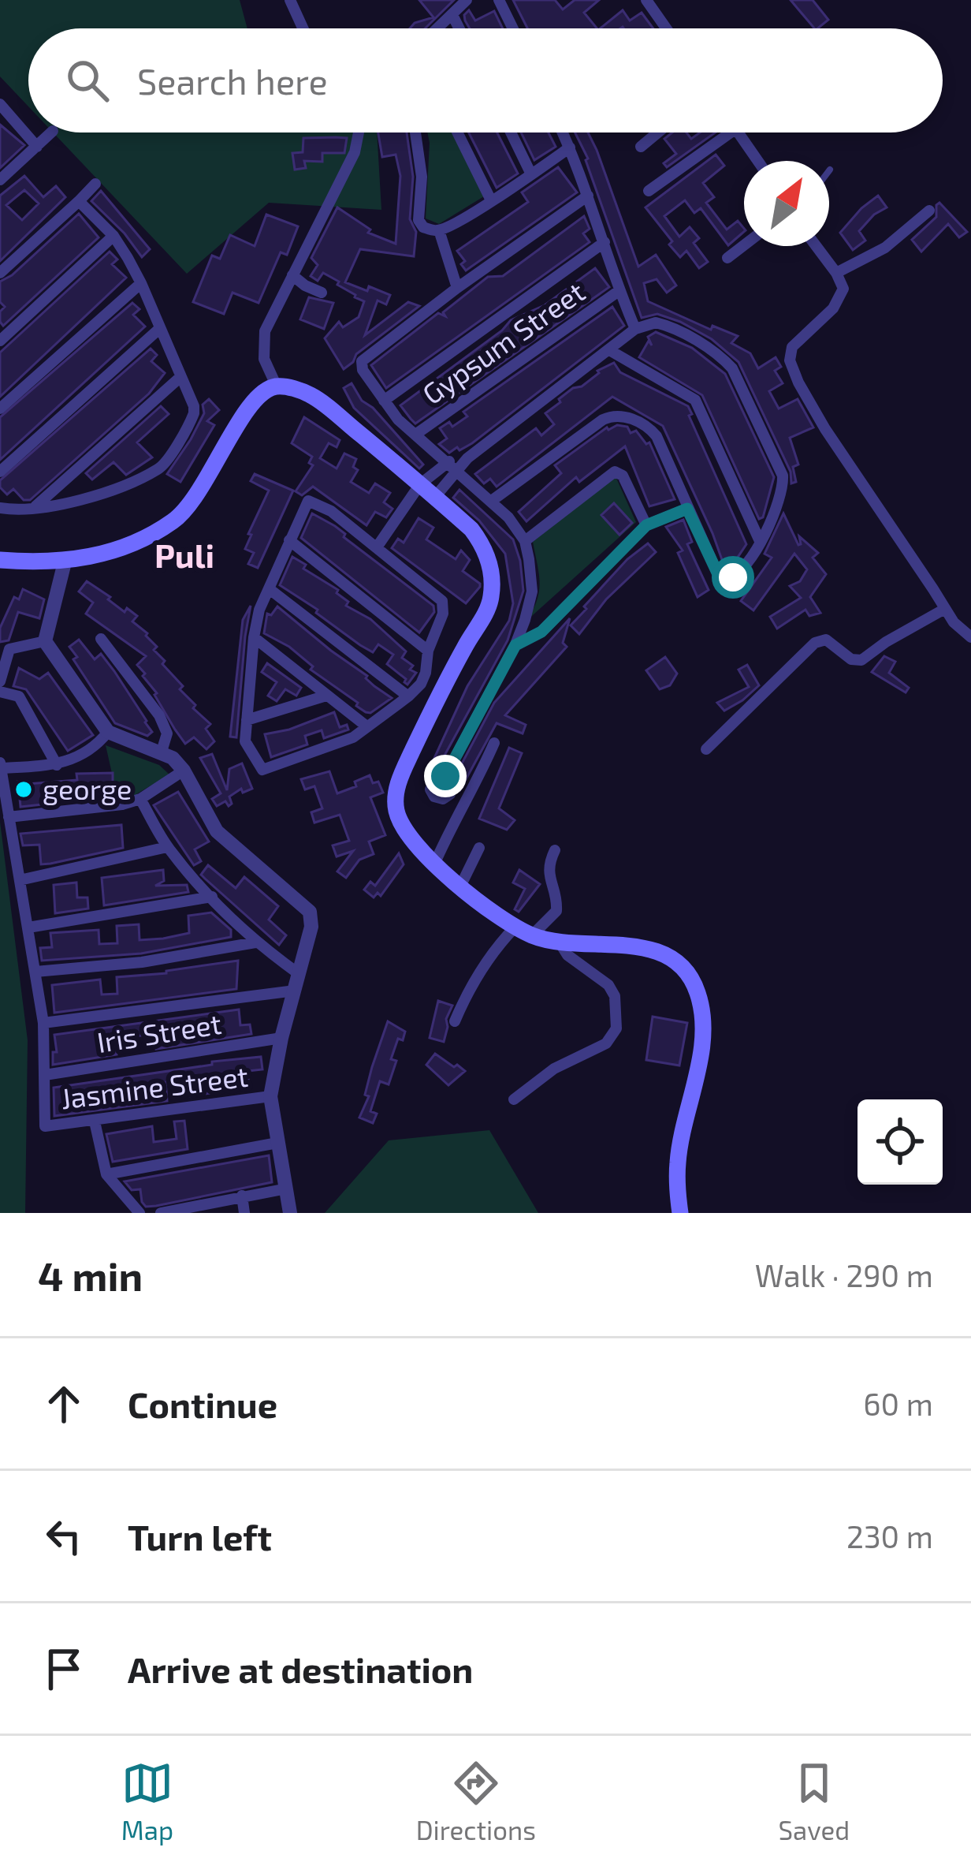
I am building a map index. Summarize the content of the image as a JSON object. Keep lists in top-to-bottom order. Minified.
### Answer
{"streets":{"street":["Gypsum Street","Iris Street","Jasmine Street"]},"crossings":[["Iris Street","Jasmine Street"]],"districts":["Puli"],"places":["george"],"north":"top right","page":{"search":"Search here","heading":["4 min","Walk · 290 m"],"list":[["Continue","60 m"],["Turn left","230 m"],"Arrive at destination"],"nav":["Map","Directions","Saved"]}}
